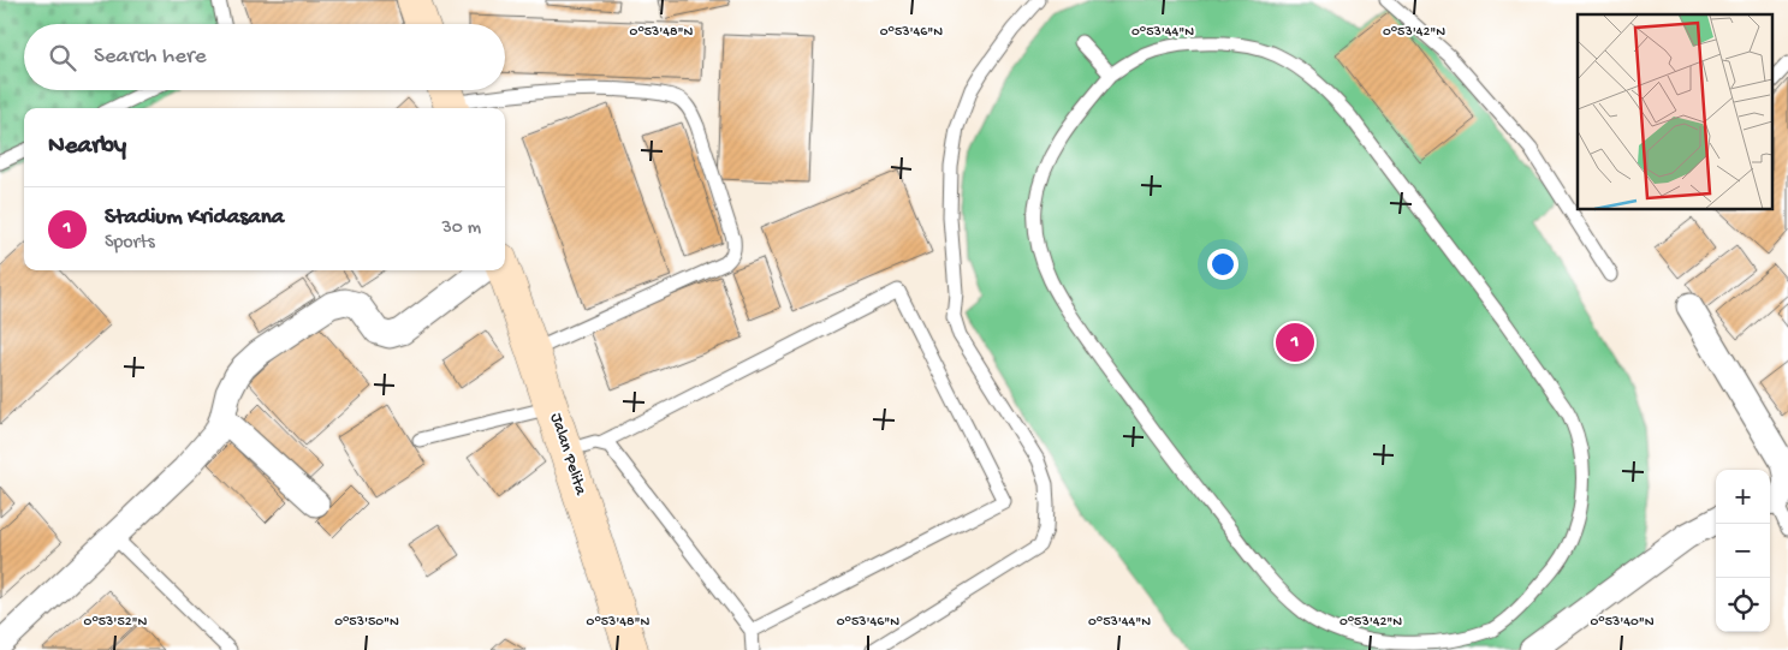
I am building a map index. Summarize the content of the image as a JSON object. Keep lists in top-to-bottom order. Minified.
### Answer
{"streets":{"street":["Jalan Pelita"]},"page":{"search":"Search here","heading":"Nearby","list":[{"mark":"1","name":"Stadium Kridasana","note":"Sports","value":"30 m"}],"pins":"1","map_buttons":["+","−"]},"coordinates":["0°53'48\"N","0°53'46\"N","0°53'44\"N","0°53'42\"N","0°53'52\"N","0°53'50\"N","0°53'40\"N"]}
